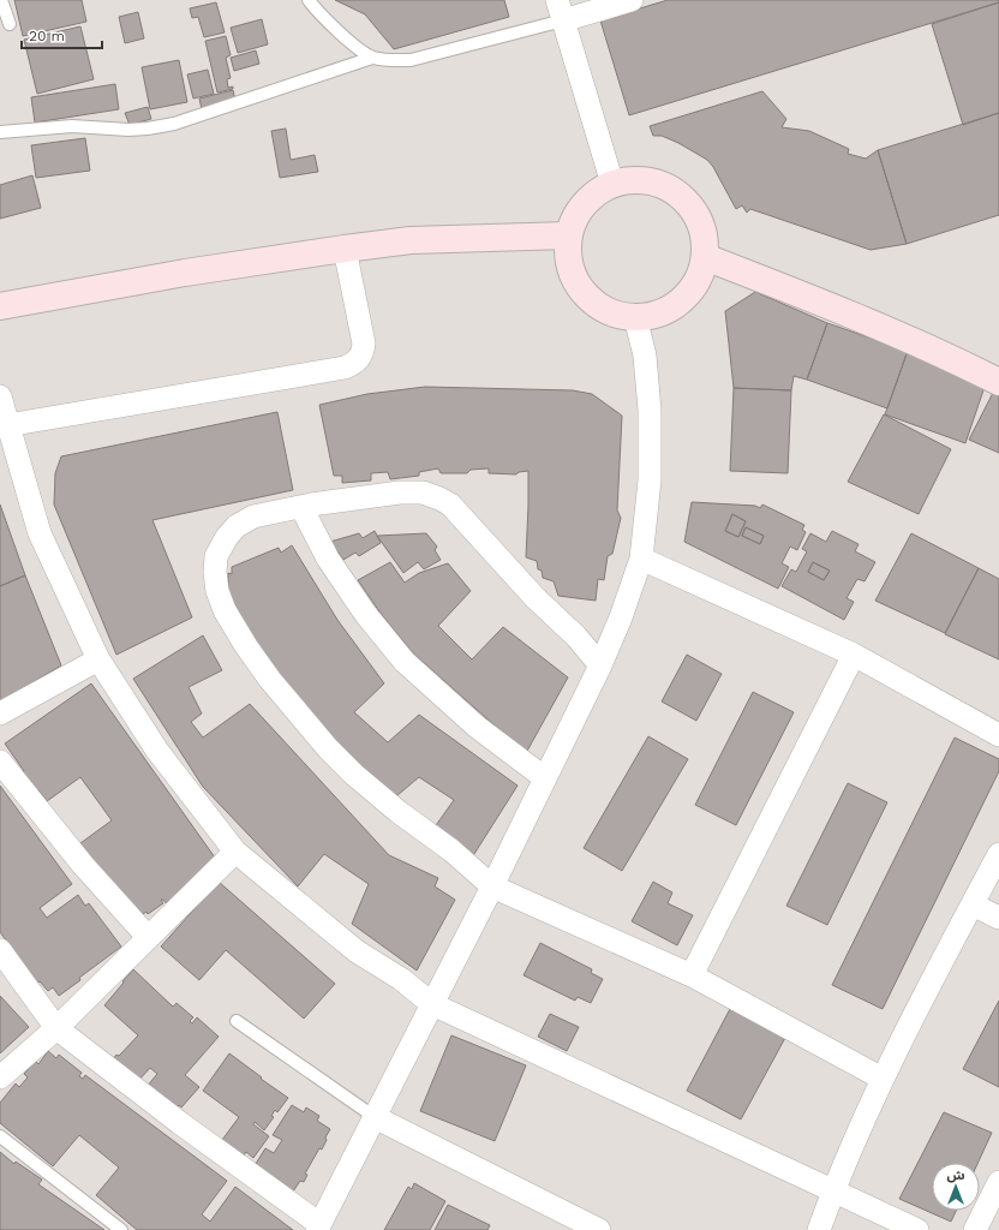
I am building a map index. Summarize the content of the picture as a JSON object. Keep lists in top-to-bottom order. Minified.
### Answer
{"scale_bar":"20 m","north":"top"}
